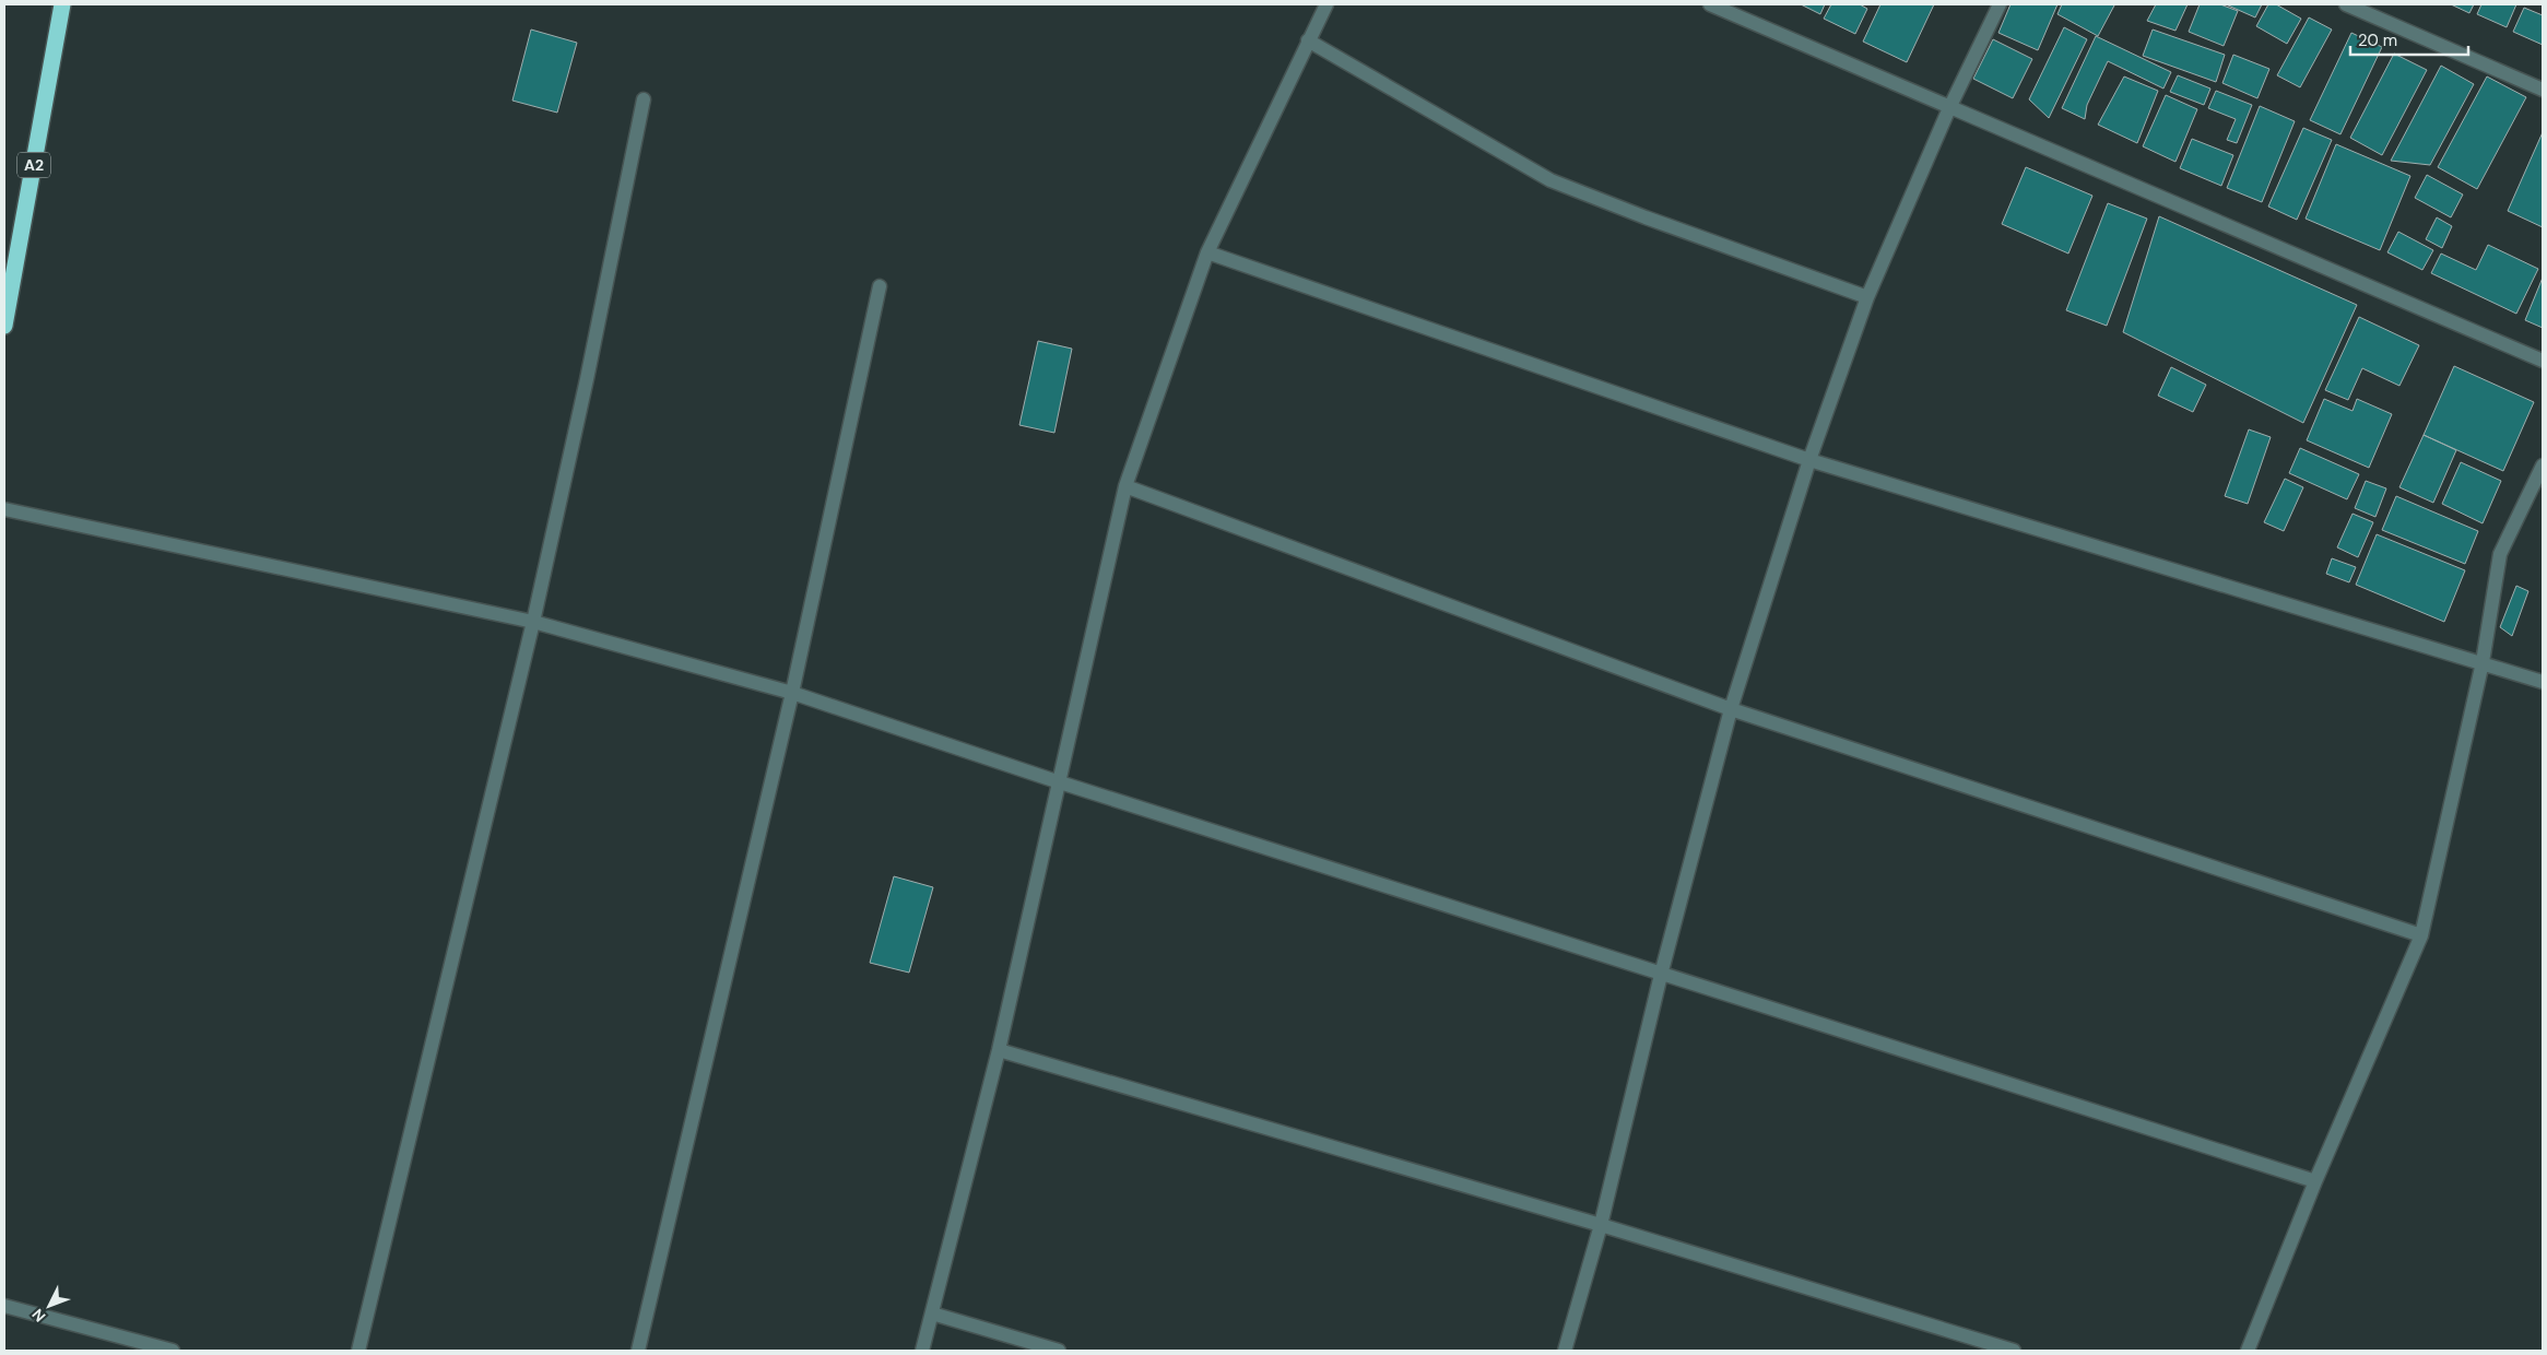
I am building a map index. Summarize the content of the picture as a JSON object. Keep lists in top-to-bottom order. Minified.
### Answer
{"streets":{"highway":["A2"]},"scale_bar":"20 m","north":"bottom left"}
